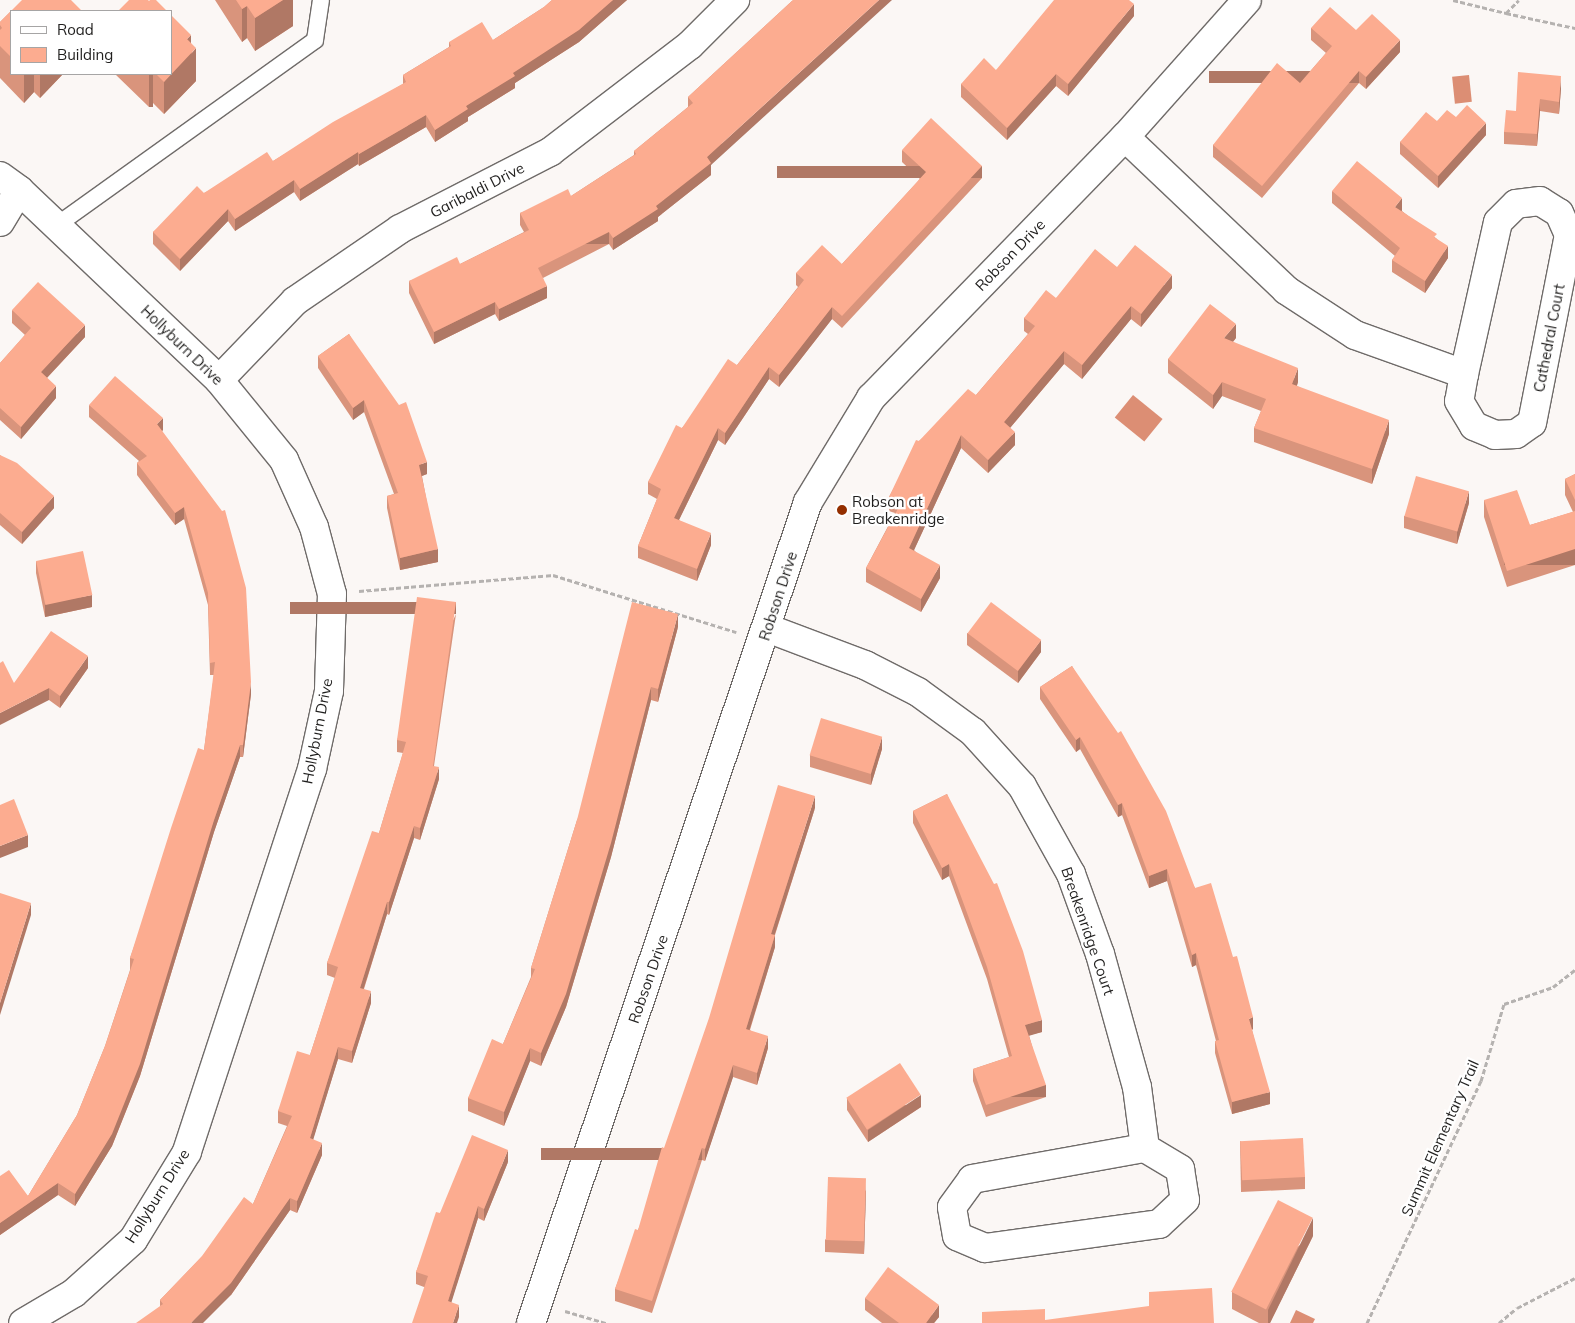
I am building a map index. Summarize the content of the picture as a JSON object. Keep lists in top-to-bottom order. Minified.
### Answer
{"streets":{"street":["Garibaldi Drive","Robson Drive","Cathedral Court","Hollyburn Drive","Breakenridge Court"],"path":["Summit Elementary Trail"]},"crossings":[["Garibaldi Drive","Hollyburn Drive"],["Robson Drive","Breakenridge Court"]],"places":["Robson at Breakenridge"],"legend":["Road","Building"]}
